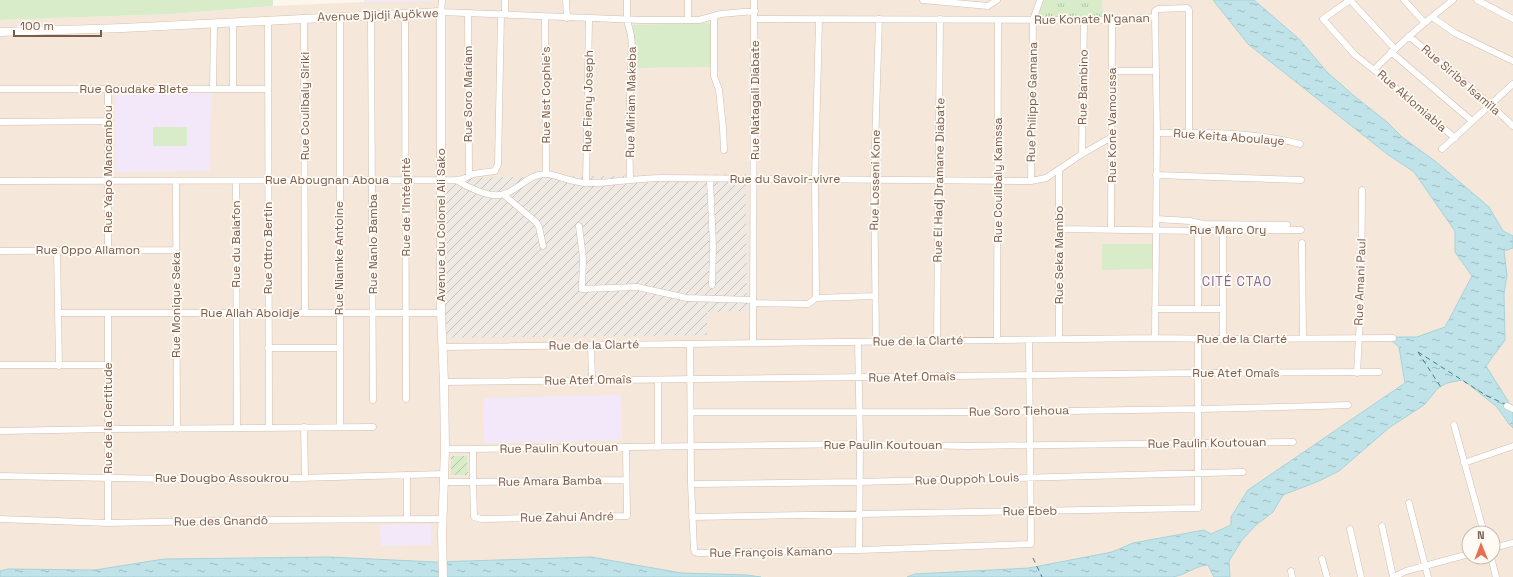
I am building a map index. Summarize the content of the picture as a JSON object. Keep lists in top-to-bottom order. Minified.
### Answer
{"streets":{"street":["Avenue Djidji Ayökwe","Rue Konate N'ganan","Rue Siribe Isamïla","Rue Bambino","Rue Goudake Blete","Rue Soro Mariam","Rue Nst Cophie's","Rue Natagali Diabate","Rue Fieny Joseph","Rue Aklomiabla","Rue Miriam Makeba","Rue Philippe Gamana","Rue Coulibaly Siriki","Rue Kone Vamoussa","Rue Keita Aboulaye","Rue Yapo Mancambou","Rue du Savoir-vivre","Rue Abougnan Aboua","Rue Losseni Kone","Rue El Hadj Dramane Diabate","Rue Coulibaly Kamssa","Rue de l'Intégrité","Avenue du Colonel Ali Sako","Rue Marc Ory","Rue du Balafon","Rue Nanlo Bamba","Rue Ottro Bertin","Rue Oppo Allamon","Rue Seka Mambo","Rue Niamke Antoine","Rue Amani Paul","Rue Monique Seka","Rue Allah Aboidje","Rue de la Clarté","Rue Atef Omaîs","Rue Soro Tiehoua","Rue de la Certitude","Rue Paulin Koutouan","Rue Dougbo Assoukrou","Rue Ouppoh Louis","Rue Amara Bamba","Rue Ebeb","Rue Zahui André","Rue des Gnandô","Rue François Kamano"]},"crossings":[["Avenue Djidji Ayökwe","Rue Soro Mariam"],["Avenue Djidji Ayökwe","Rue Nst Cophie's"],["Avenue Djidji Ayökwe","Rue Natagali Diabate"],["Avenue Djidji Ayökwe","Rue Fieny Joseph"],["Avenue Djidji Ayökwe","Rue Miriam Makeba"],["Avenue Djidji Ayökwe","Rue Coulibaly Siriki"],["Avenue Djidji Ayökwe","Rue Abougnan Aboua"],["Avenue Djidji Ayökwe","Rue de l'Intégrité"],["Avenue Djidji Ayökwe","Avenue du Colonel Ali Sako"],["Avenue Djidji Ayökwe","Rue Nanlo Bamba"],["Avenue Djidji Ayökwe","Rue Ottro Bertin"],["Avenue Djidji Ayökwe","Rue Niamke Antoine"],["Rue Konate N'ganan","Rue Bambino"],["Rue Konate N'ganan","Rue Natagali Diabate"],["Rue Konate N'ganan","Rue Philippe Gamana"],["Rue Konate N'ganan","Rue Kone Vamoussa"],["Rue Konate N'ganan","Rue Keita Aboulaye"],["Rue Konate N'ganan","Rue Losseni Kone"],["Rue Konate N'ganan","Rue El Hadj Dramane Diabate"],["Rue Konate N'ganan","Rue Coulibaly Kamssa"],["Rue Konate N'ganan","Rue Marc Ory"],["Rue Konate N'ganan","Rue de la Clarté"],["Rue Siribe Isamïla","Rue Aklomiabla"],["Rue Bambino","Rue du Savoir-vivre"],["Rue Goudake Blete","Rue Yapo Mancambou"],["Rue Goudake Blete","Rue Ottro Bertin"],["Rue Soro Mariam","Rue Abougnan Aboua"],["Rue Nst Cophie's","Rue du Savoir-vivre"],["Rue Natagali Diabate","Rue du Savoir-vivre"],["Rue Natagali Diabate","Rue de la Clarté"],["Rue Fieny Joseph","Rue du Savoir-vivre"],["Rue Miriam Makeba","Rue du Savoir-vivre"],["Rue Philippe Gamana","Rue du Savoir-vivre"],["Rue Coulibaly Siriki","Rue Abougnan Aboua"],["Rue Coulibaly Siriki","Rue Allah Aboidje"],["Rue Kone Vamoussa","Rue du Savoir-vivre"],["Rue Kone Vamoussa","Rue Marc Ory"],["Rue Yapo Mancambou","Rue Abougnan Aboua"],["Rue Yapo Mancambou","Rue Oppo Allamon"],["Rue du Savoir-vivre","Rue Losseni Kone"],["Rue du Savoir-vivre","Rue El Hadj Dramane Diabate"],["Rue du Savoir-vivre","Rue Coulibaly Kamssa"],["Rue du Savoir-vivre","Rue Seka Mambo"],["Rue Abougnan Aboua","Rue de l'Intégrité"],["Rue Abougnan Aboua","Avenue du Colonel Ali Sako"],["Rue Abougnan Aboua","Rue du Balafon"],["Rue Abougnan Aboua","Rue Nanlo Bamba"],["Rue Abougnan Aboua","Rue Ottro Bertin"],["Rue Abougnan Aboua","Rue Niamke Antoine"],["Rue Abougnan Aboua","Rue Monique Seka"],["Rue Losseni Kone","Rue de la Clarté"],["Rue El Hadj Dramane Diabate","Rue de la Clarté"],["Rue Coulibaly Kamssa","Rue de la Clarté"],["Rue de l'Intégrité","Rue Allah Aboidje"],["Avenue du Colonel Ali Sako","Rue Allah Aboidje"],["Avenue du Colonel Ali Sako","Rue de la Clarté"],["Avenue du Colonel Ali Sako","Rue Atef Omaîs"],["Avenue du Colonel Ali Sako","Rue Paulin Koutouan"],["Avenue du Colonel Ali Sako","Rue Dougbo Assoukrou"],["Avenue du Colonel Ali Sako","Rue Amara Bamba"],["Avenue du Colonel Ali Sako","Rue des Gnandô"],["Rue Marc Ory","Rue Seka Mambo"],["Rue du Balafon","Rue Allah Aboidje"],["Rue Nanlo Bamba","Rue Allah Aboidje"],["Rue Ottro Bertin","Rue Allah Aboidje"],["Rue Oppo Allamon","Rue Monique Seka"],["Rue Seka Mambo","Rue de la Clarté"],["Rue Niamke Antoine","Rue Allah Aboidje"],["Rue Amani Paul","Rue de la Clarté"],["Rue Amani Paul","Rue Atef Omaîs"],["Rue Monique Seka","Rue Allah Aboidje"],["Rue Allah Aboidje","Rue de la Certitude"],["Rue de la Clarté","Rue Ebeb"],["Rue de la Clarté","Rue François Kamano"],["Rue Atef Omaîs","Rue Ebeb"],["Rue Atef Omaîs","Rue François Kamano"],["Rue Soro Tiehoua","Rue Ebeb"],["Rue Soro Tiehoua","Rue François Kamano"],["Rue de la Certitude","Rue Dougbo Assoukrou"],["Rue de la Certitude","Rue des Gnandô"],["Rue Paulin Koutouan","Rue Ebeb"],["Rue Paulin Koutouan","Rue Zahui André"],["Rue Paulin Koutouan","Rue François Kamano"],["Rue Dougbo Assoukrou","Rue Amara Bamba"],["Rue Ouppoh Louis","Rue Ebeb"],["Rue Ouppoh Louis","Rue François Kamano"],["Rue Amara Bamba","Rue Zahui André"],["Rue Ebeb","Rue François Kamano"]],"districts":["CITÉ CTAO"],"scale_bar":"100 m","north":"top"}
